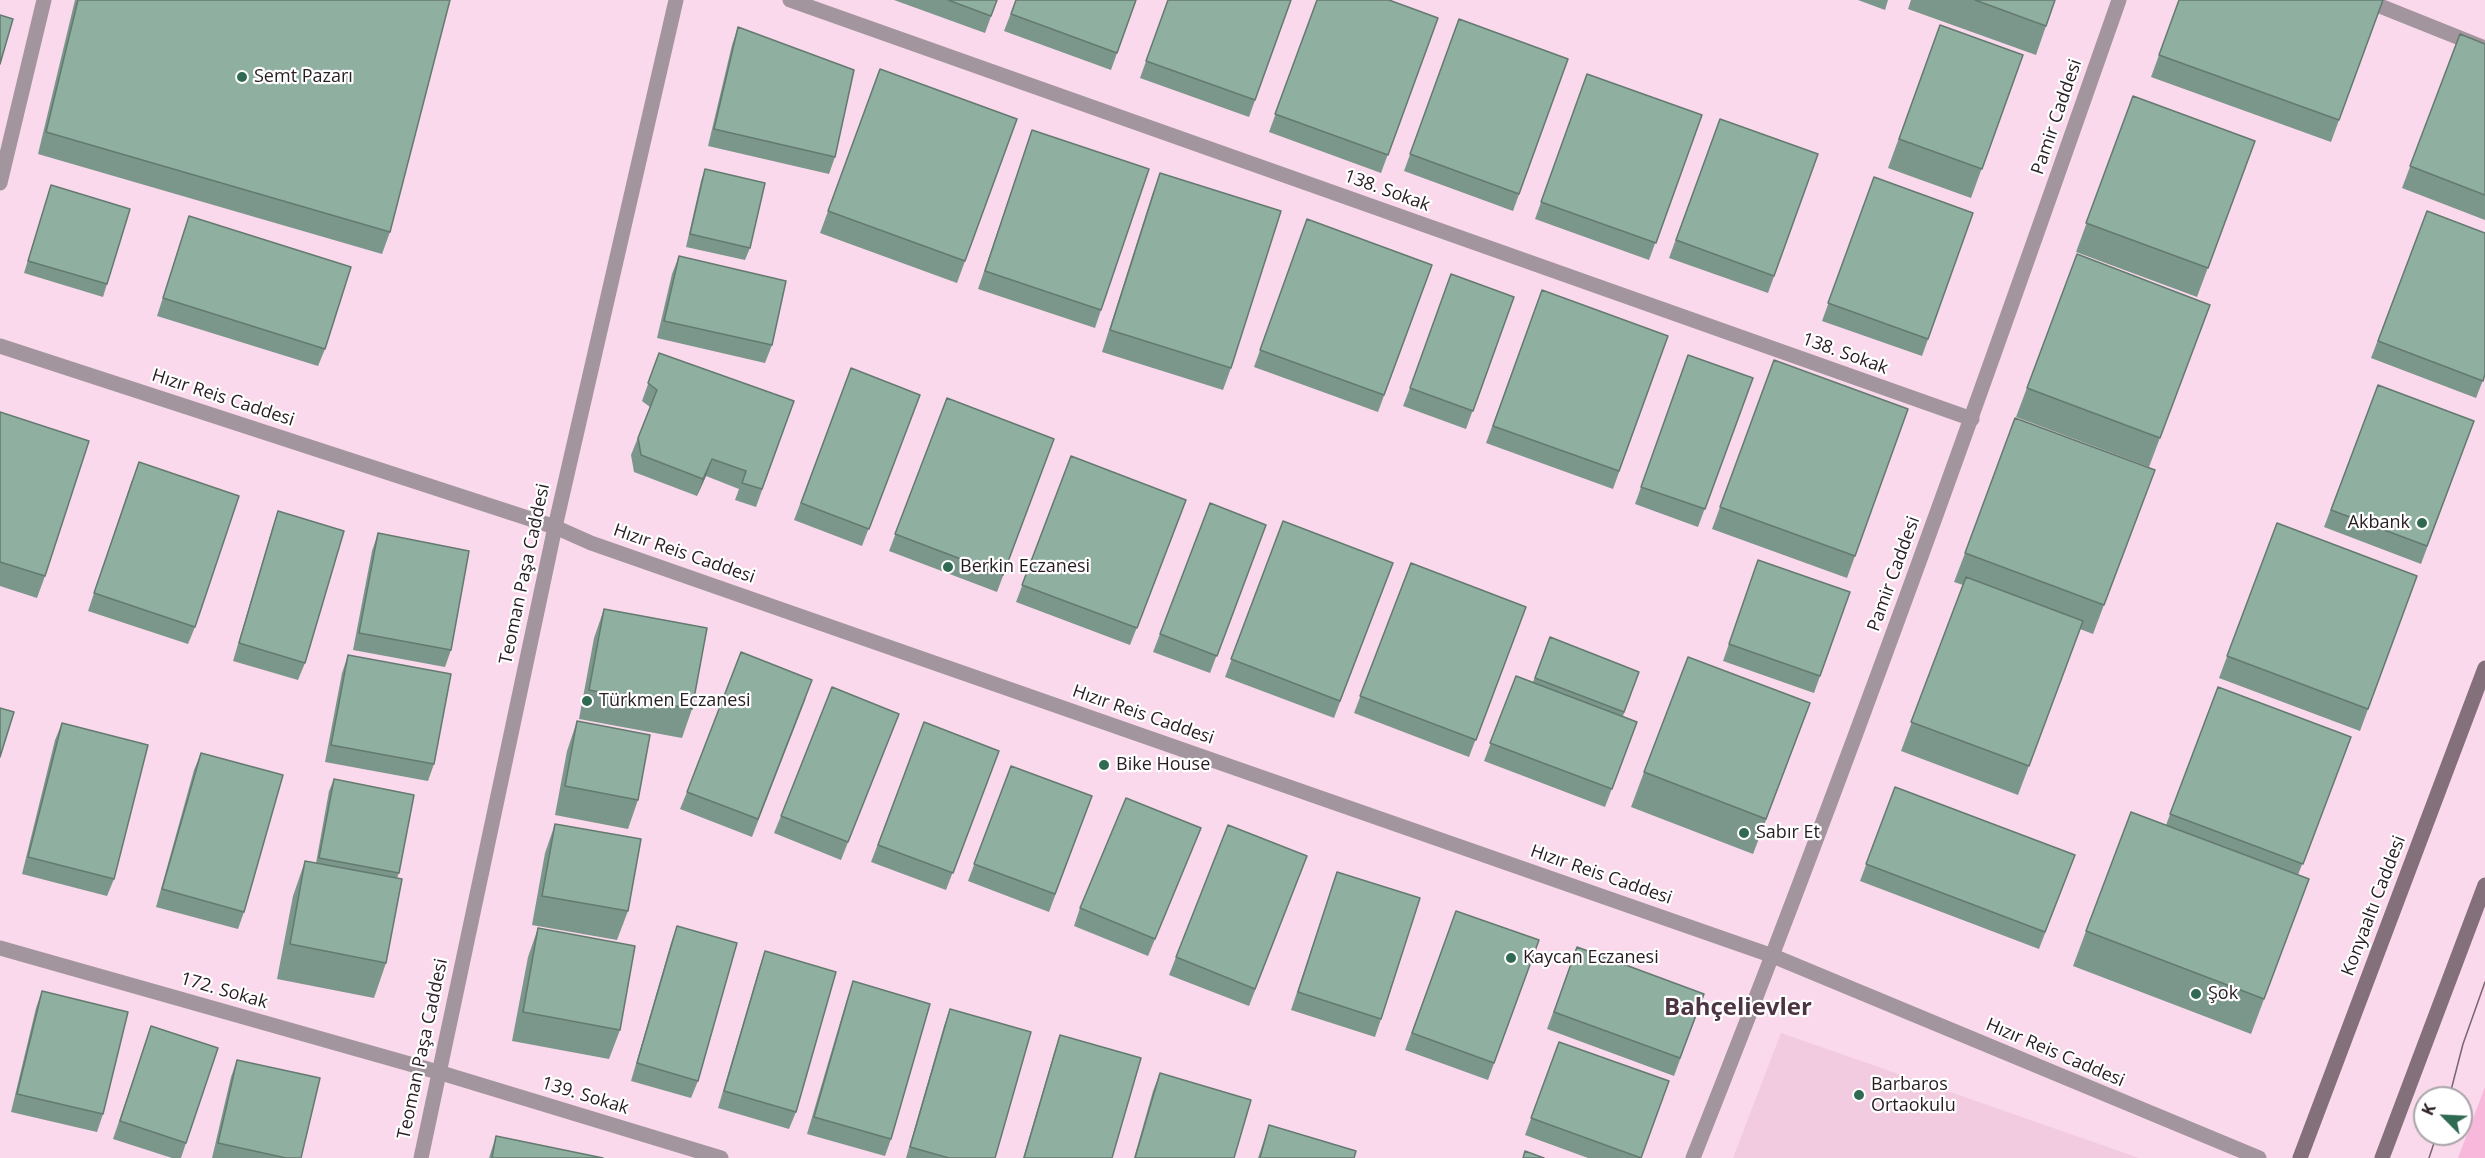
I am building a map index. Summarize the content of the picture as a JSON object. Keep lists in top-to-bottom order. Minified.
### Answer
{"streets":{"main road":["Konyaaltı Caddesi"],"street":["Pamir Caddesi","138. Sokak","Hızır Reis Caddesi","Teoman Paşa Caddesi","172. Sokak","139. Sokak"]},"crossings":[["Pamir Caddesi","138. Sokak"],["Pamir Caddesi","Hızır Reis Caddesi"],["Hızır Reis Caddesi","Teoman Paşa Caddesi"],["Teoman Paşa Caddesi","172. Sokak"],["Teoman Paşa Caddesi","139. Sokak"],["172. Sokak","139. Sokak"]],"districts":["Bahçelievler"],"places":["Semt Pazarı","Akbank","Berkin Eczanesi","Türkmen Eczanesi","Bike House","Sabır Et","Kaycan Eczanesi","Şok","Barbaros Ortaokulu"],"north":"top left"}
